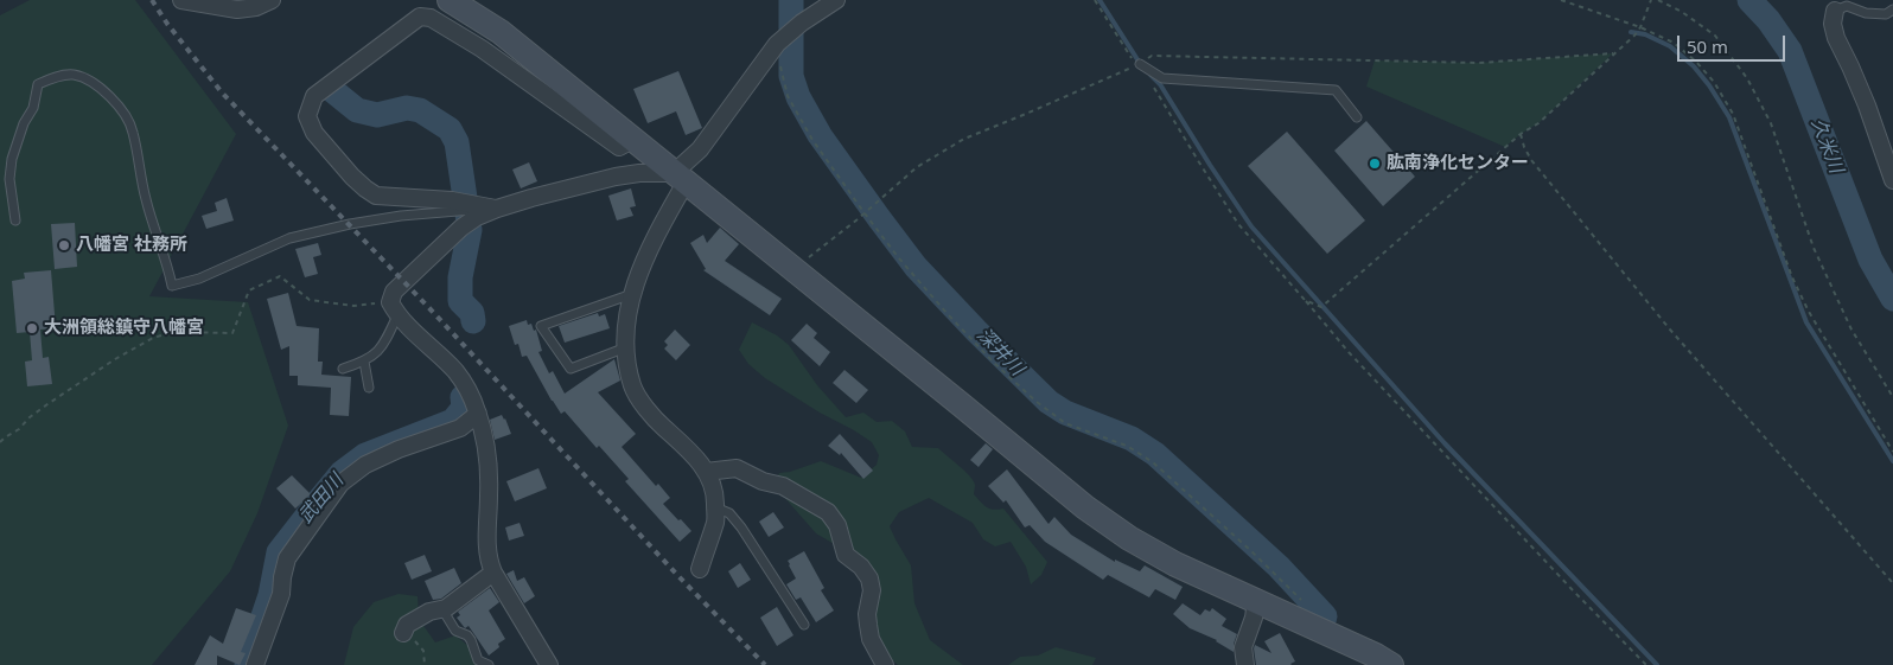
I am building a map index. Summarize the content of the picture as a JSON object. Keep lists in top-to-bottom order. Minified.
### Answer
{"water":["久米川","深井川","武田川"],"places":["肱南浄化センター","八幡宮 社務所","大洲領総鎮守八幡宮"],"scale_bar":"50 m"}
